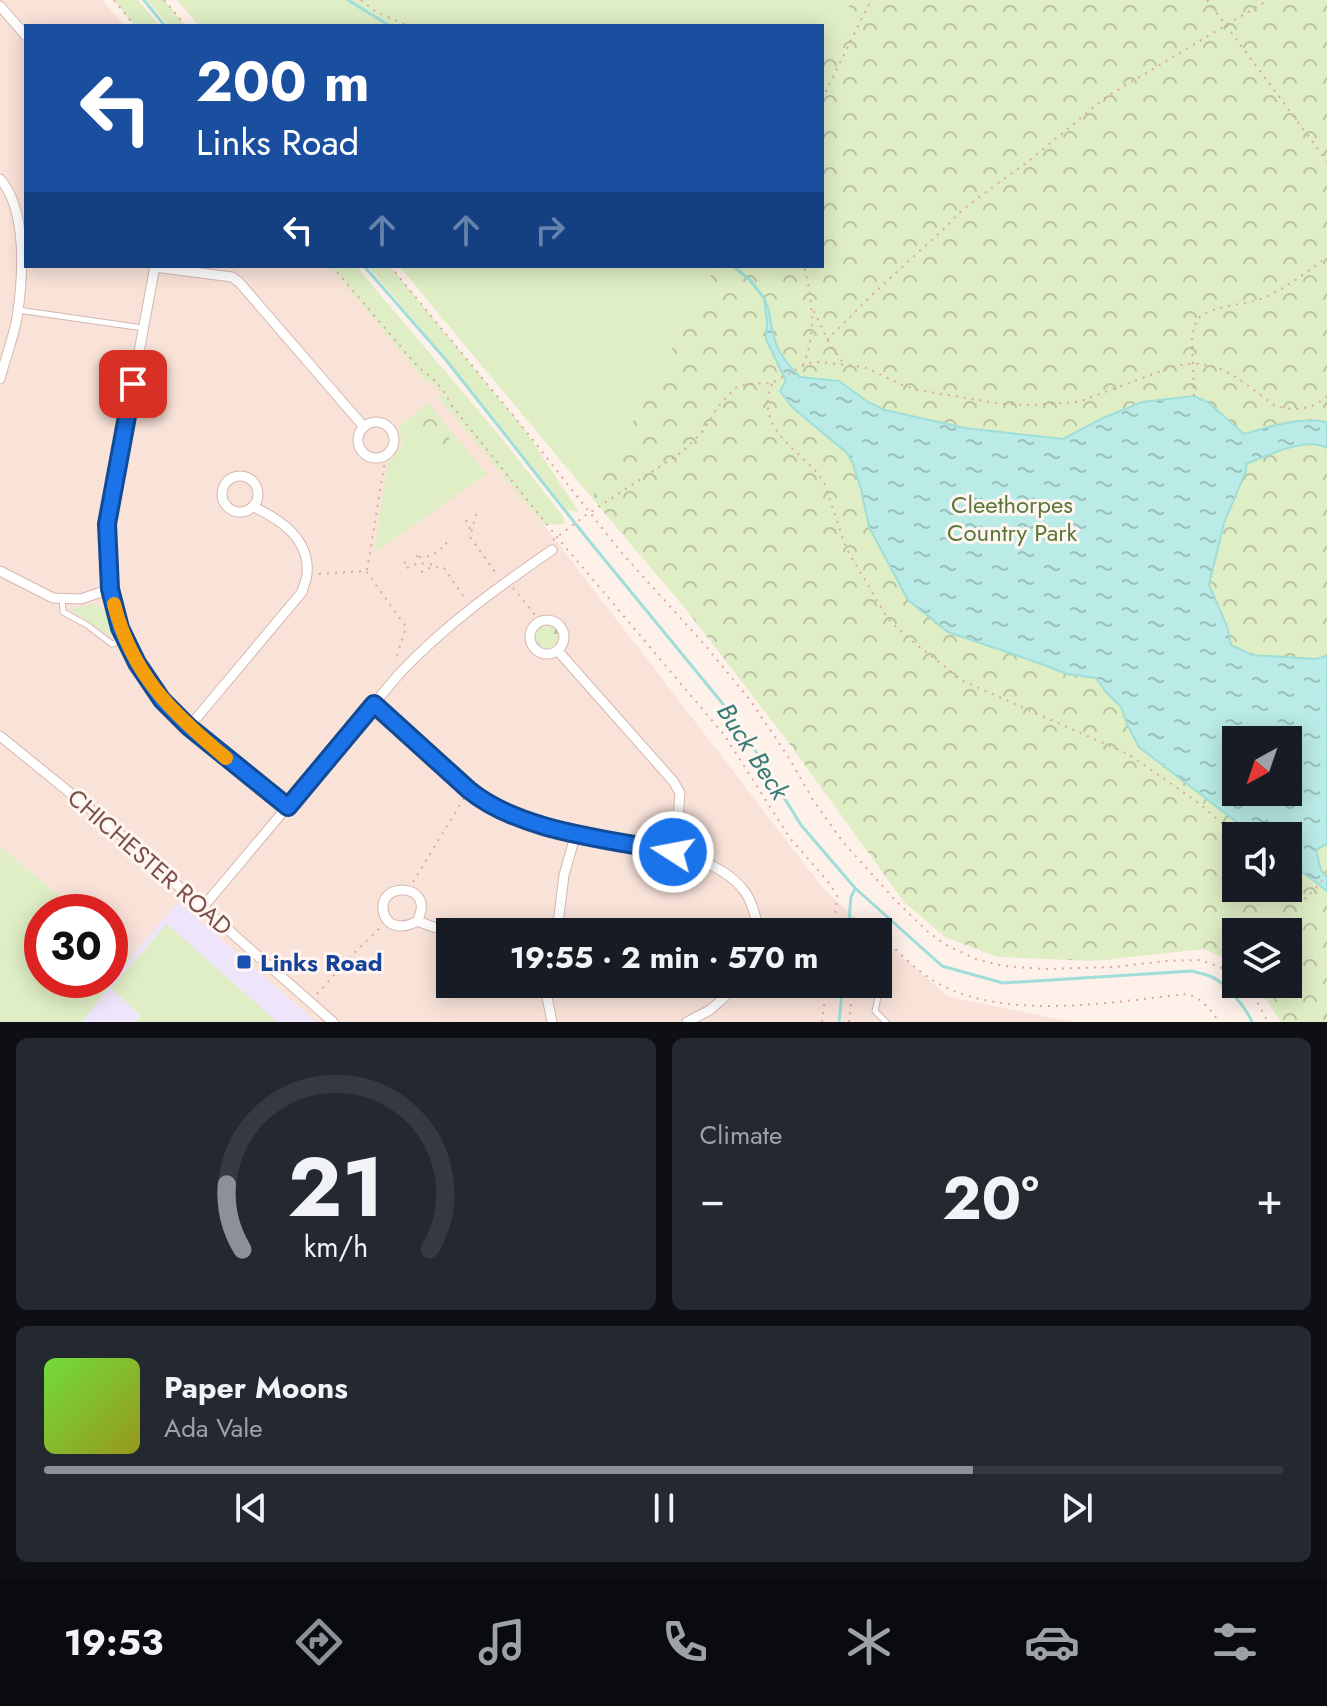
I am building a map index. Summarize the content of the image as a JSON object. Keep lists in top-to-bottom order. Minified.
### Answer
{"streets":{"street":["CHICHESTER ROAD"]},"water":["Buck Beck"],"parks":["Cleethorpes Country Park"],"places":{"transit":["Links Road"]},"north":"bottom left","page":{"turn":["200 m","Links Road"],"limit":"30","trip":"19:55 · 2 min · 570 m","tile":"Climate","heat":["−","20°","+"],"song":["Paper Moons","Ada Vale"],"tabs":"19:53","gauge":["21","km/h"]}}
